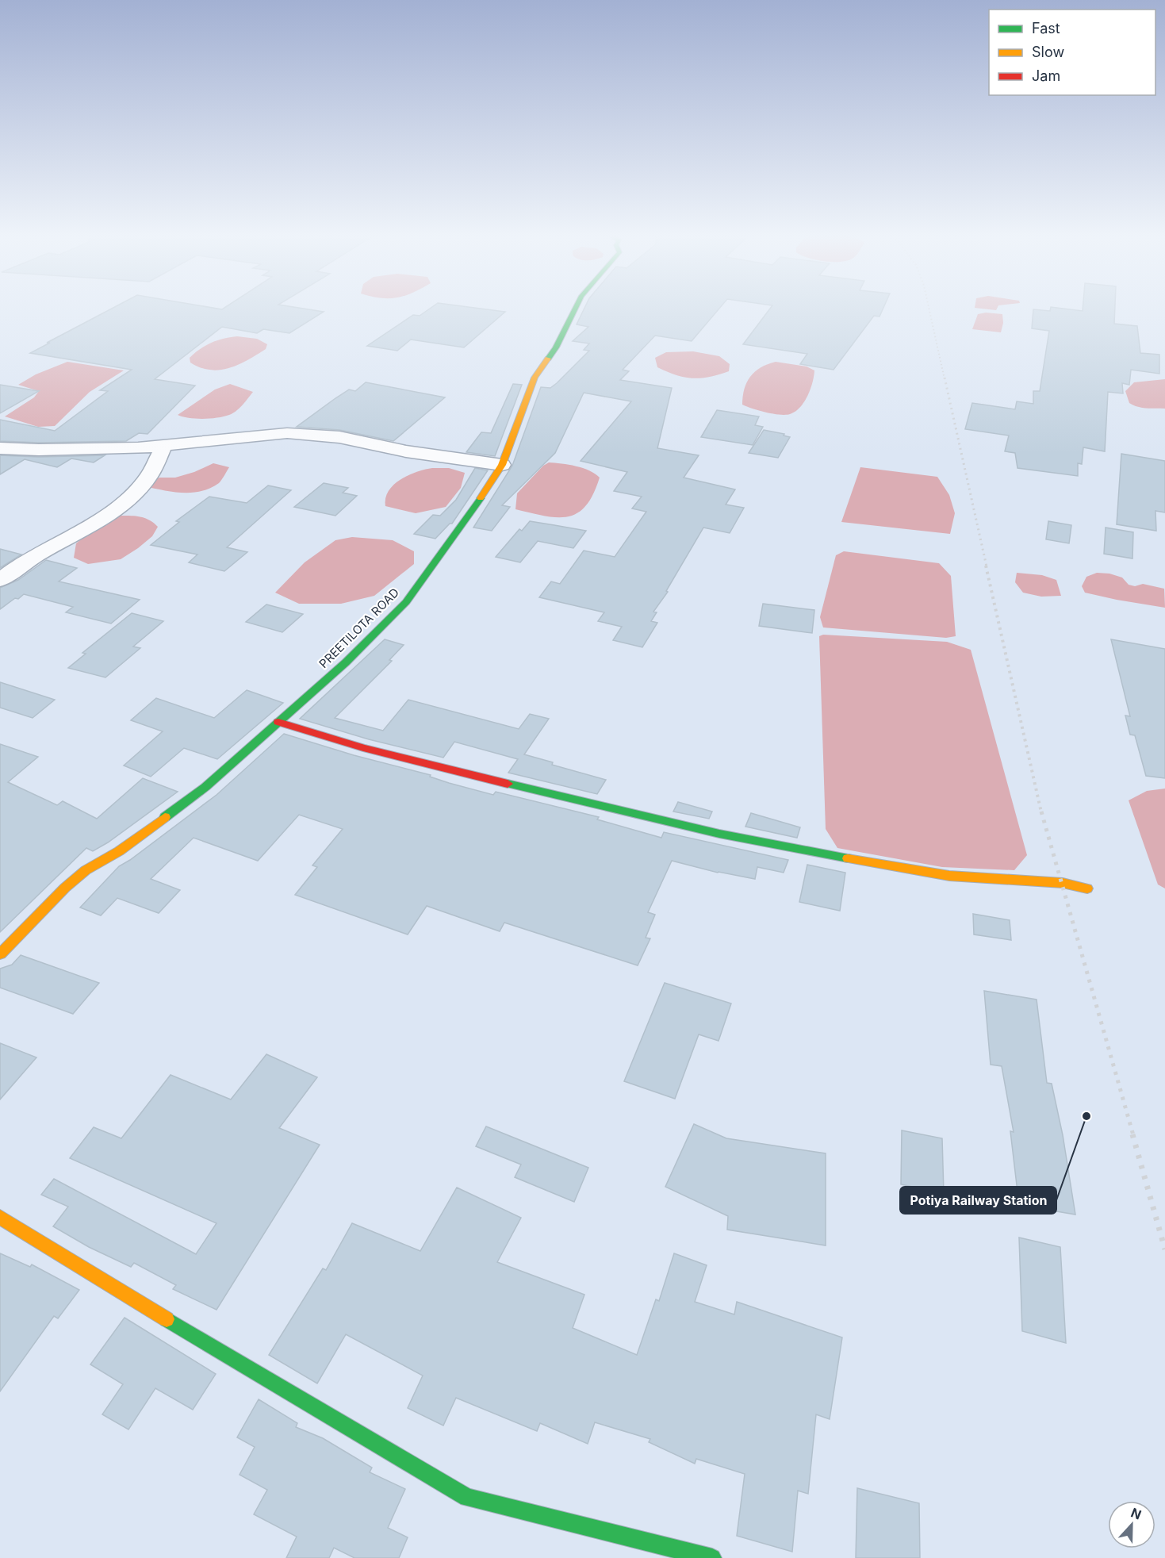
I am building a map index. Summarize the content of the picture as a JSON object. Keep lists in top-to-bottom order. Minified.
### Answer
{"streets":{"main road":["PREETILOTA ROAD"]},"places":["Potiya Railway Station"],"legend":["Fast","Slow","Jam"],"north":"top"}
